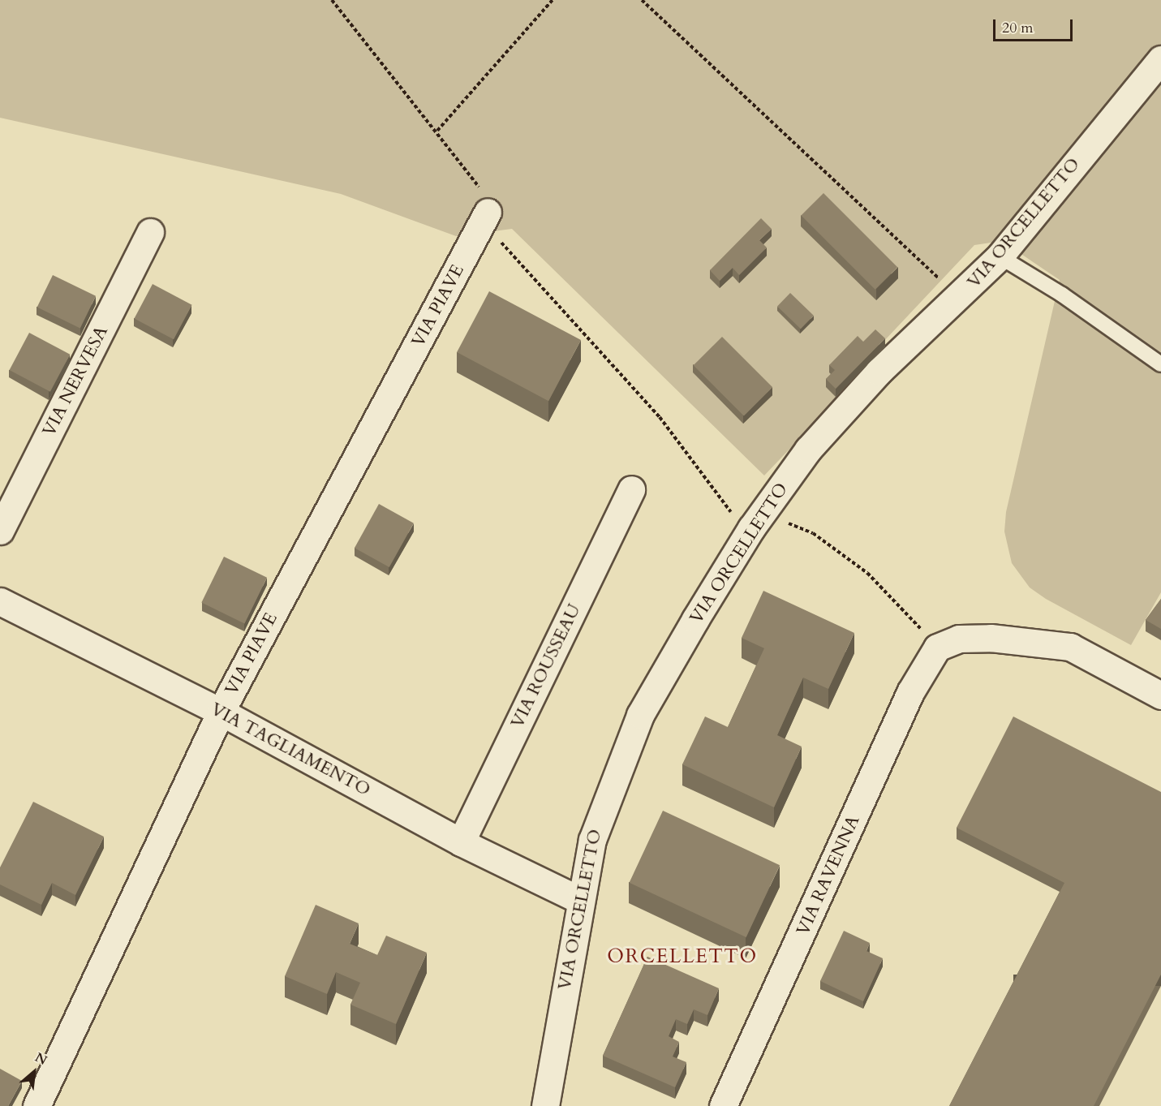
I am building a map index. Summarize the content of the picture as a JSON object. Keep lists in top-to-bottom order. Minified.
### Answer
{"streets":{"street":["VIA ORCELLETTO","VIA PIAVE","VIA NERVESA","VIA ROUSSEAU","VIA TAGLIAMENTO","VIA RAVENNA"]},"crossings":[["VIA ORCELLETTO","VIA TAGLIAMENTO"],["VIA PIAVE","VIA TAGLIAMENTO"],["VIA ROUSSEAU","VIA TAGLIAMENTO"]],"districts":["ORCELLETTO"],"scale_bar":"20 m","north":"top right"}
